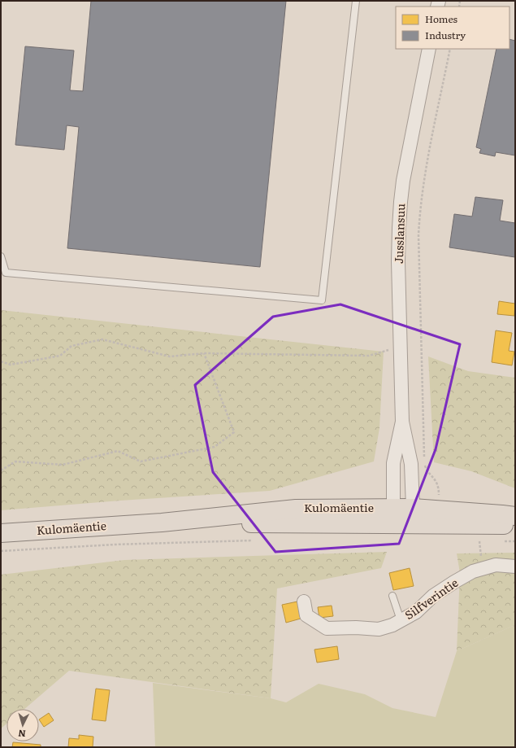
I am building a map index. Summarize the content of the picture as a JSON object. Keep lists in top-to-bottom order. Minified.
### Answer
{"streets":{"main road":["Kulomäentie"],"street":["Jusslansuu","Silfverintie"]},"crossings":[["Jusslansuu","Kulomäentie"]],"legend":["Homes","Industry"],"north":"bottom"}
